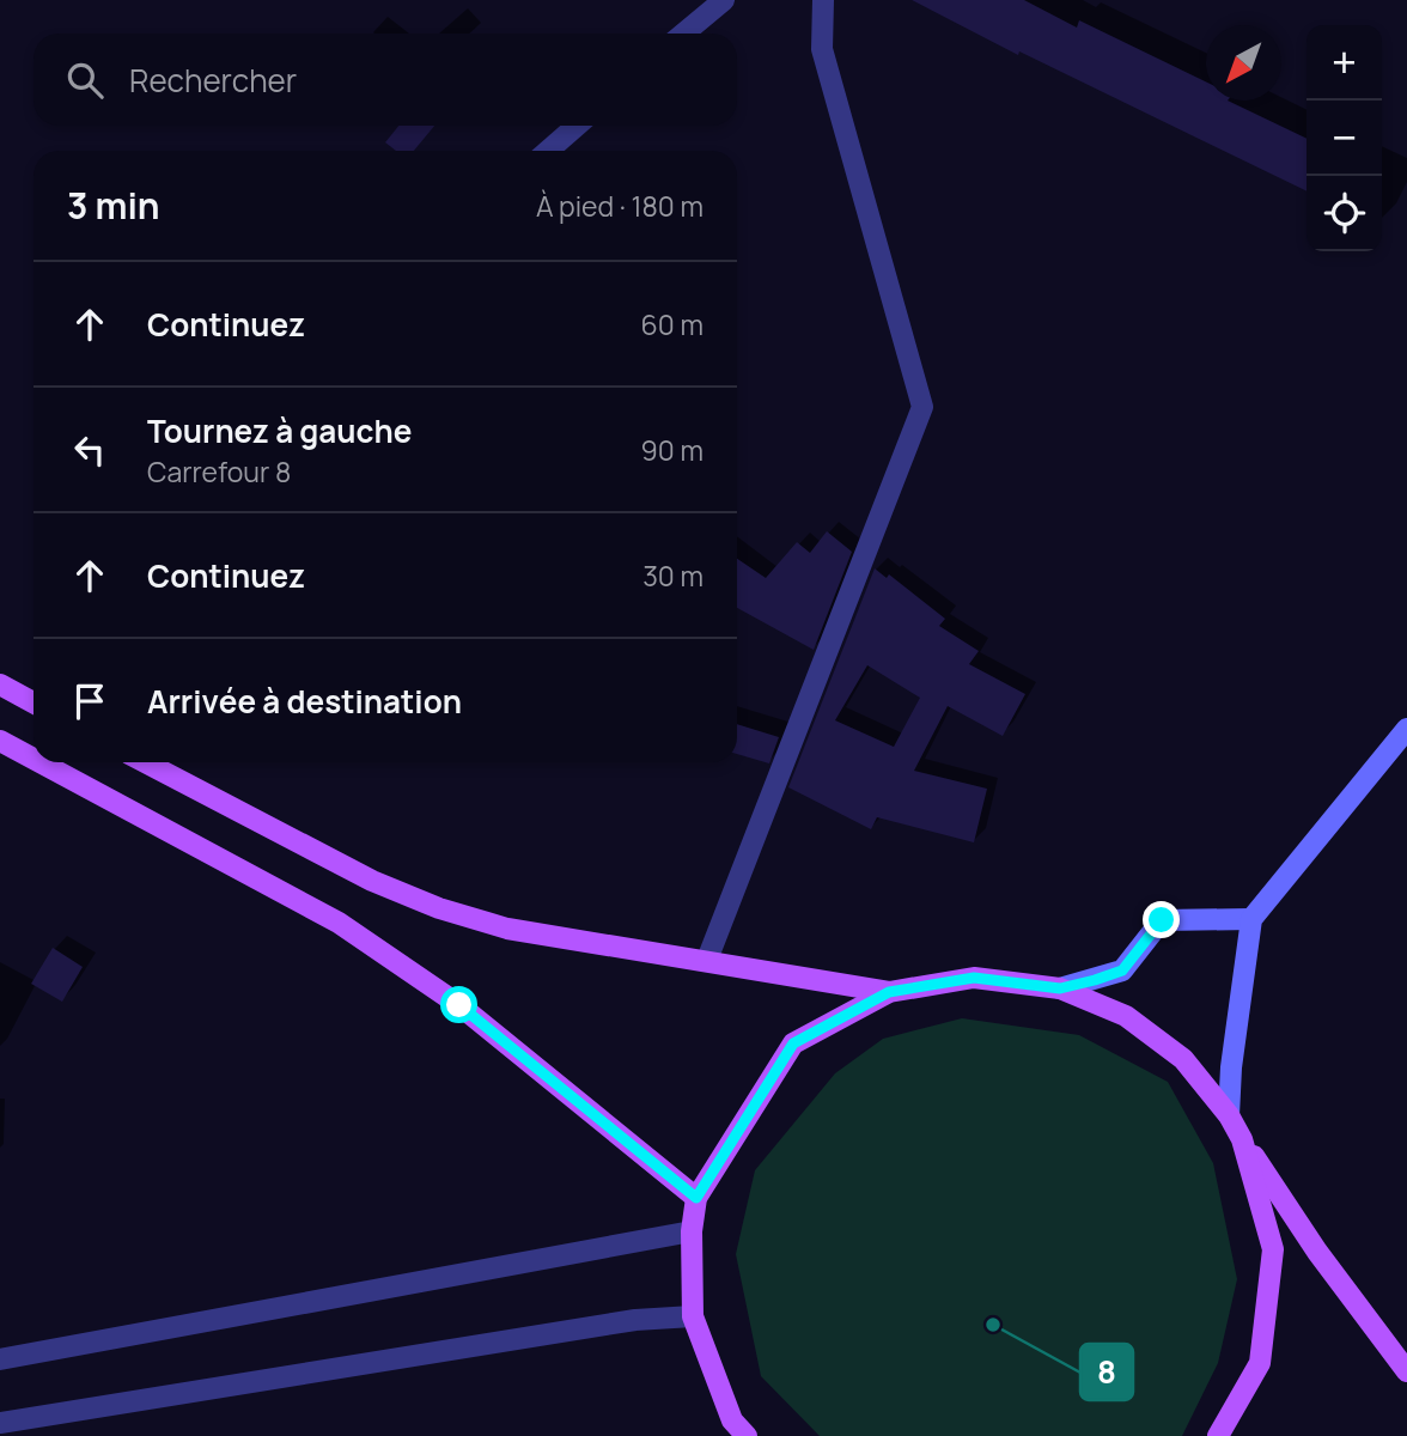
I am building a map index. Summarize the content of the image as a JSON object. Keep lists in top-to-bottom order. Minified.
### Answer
{"places":["8"],"north":"bottom left","page":{"map_buttons":["+","−"],"search":"Rechercher","heading":["3 min","À pied · 180 m"],"list":[["Continuez","60 m"],["Tournez à gauche","Carrefour 8","90 m"],["Continuez","30 m"],"Arrivée à destination"]}}
